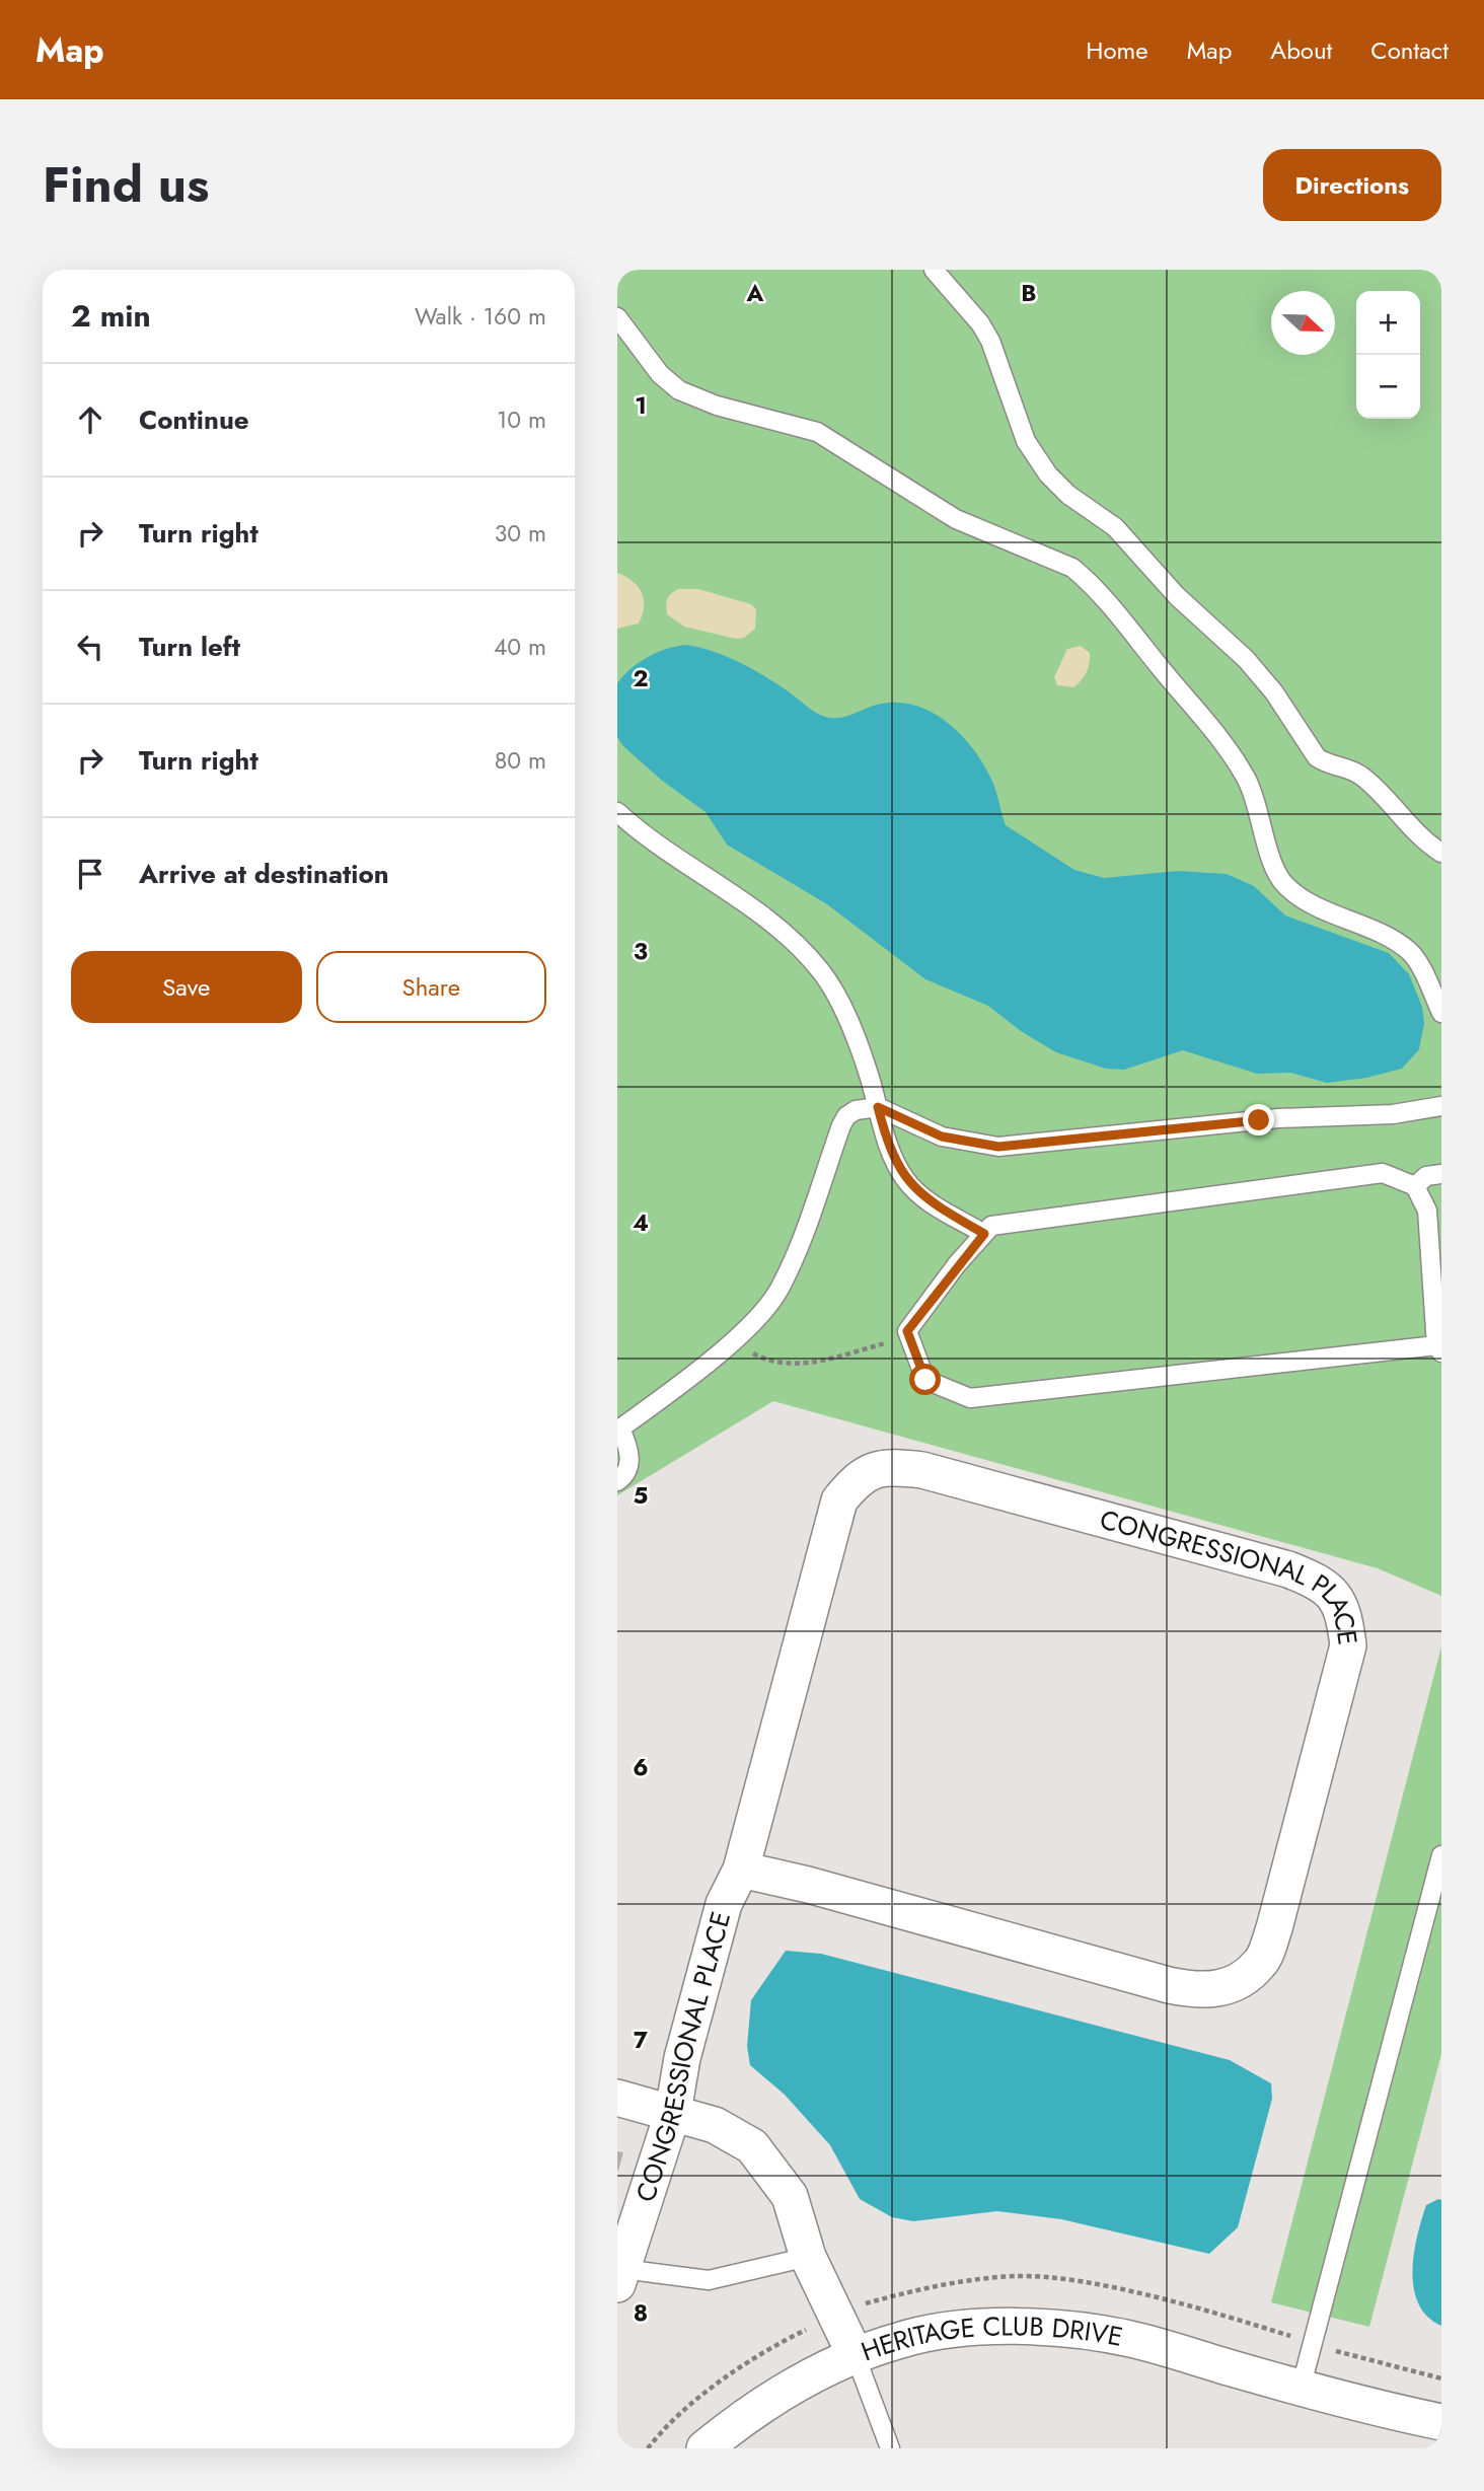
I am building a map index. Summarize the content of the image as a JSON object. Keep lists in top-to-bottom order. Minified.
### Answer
{"streets":{"street":["CONGRESSIONAL PLACE","HERITAGE CLUB DRIVE"]},"north":"right","page":{"header":"Map","nav":["Home","Map","About","Contact"],"title":"Find us","buttons":["Directions",["Save","Share"]],"heading":["2 min","Walk · 160 m"],"map_buttons":["+","−"],"list":[["Continue","10 m"],["Turn right","30 m"],["Turn left","40 m"],["Turn right","80 m"],"Arrive at destination"]},"grid":{"columns":["A","B"],"rows":["1","2","3","4","5","6","7","8"]}}
